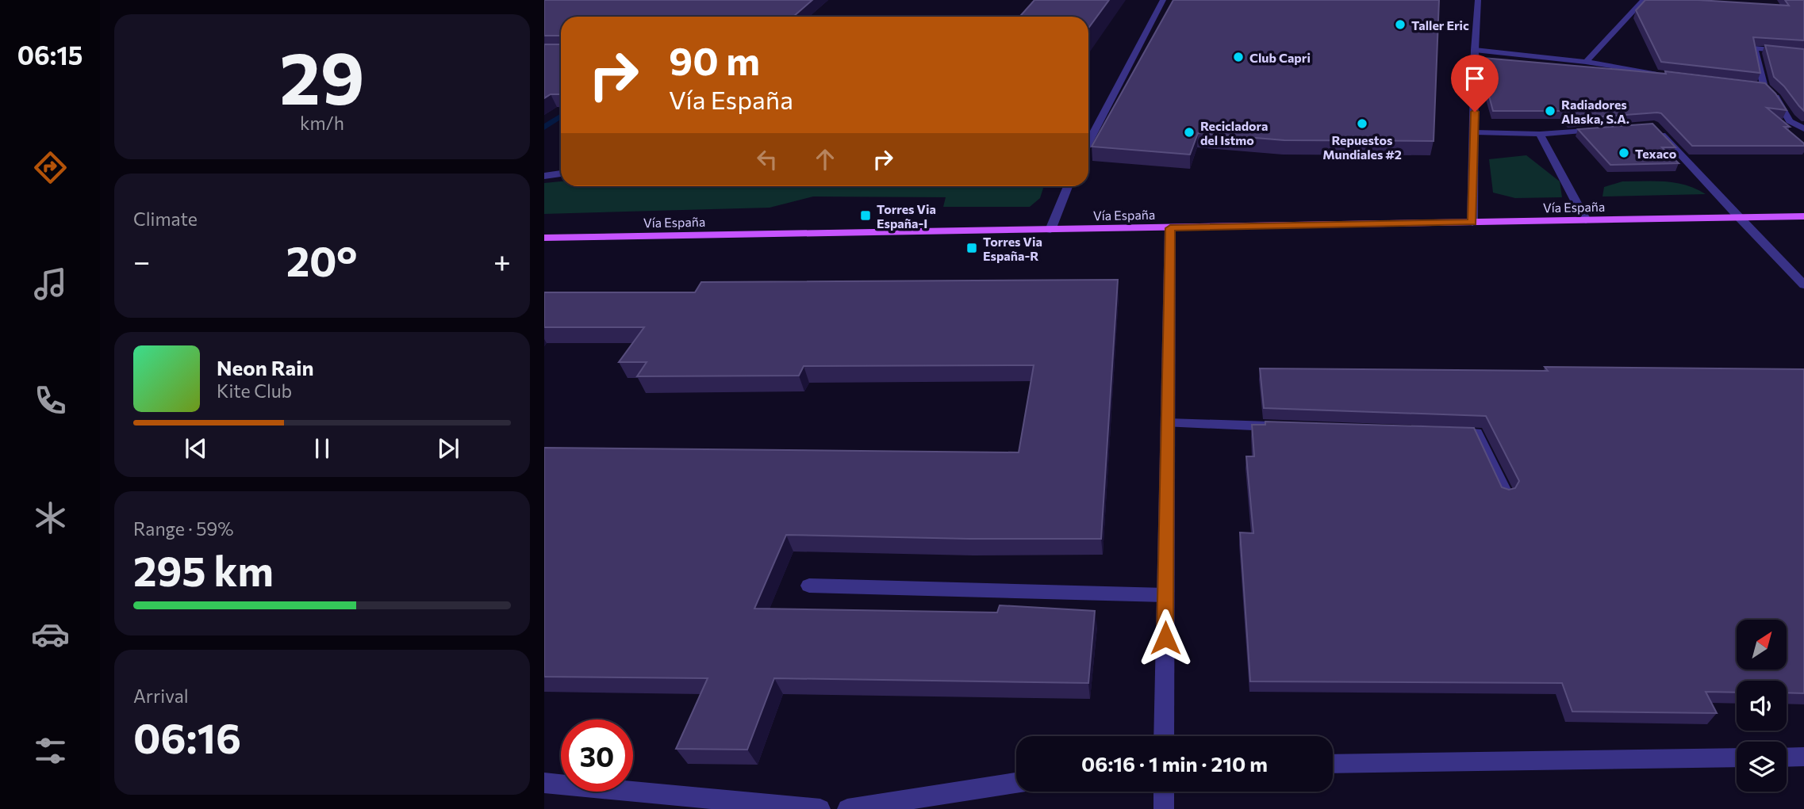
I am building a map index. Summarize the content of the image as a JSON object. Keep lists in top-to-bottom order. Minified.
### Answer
{"streets":{"main road":["Vía España"]},"places":{"other":["Taller Eric","Club Capri","Radiadores Alaska, S.A.","Repuestos Mundiales #2","Recicladora del Istmo","Texaco"],"transit":["Torres Via España-I","Torres Via España-R"]},"north":"top right","page":{"tabs":"06:15","tile":[["29","km/h"],"Climate",["Range · 59%","295 km"],["Arrival","06:16"]],"turn":["90 m","Vía España"],"heat":["−","20°","+"],"song":["Neon Rain","Kite Club"],"limit":"30","trip":"06:16 · 1 min · 210 m"}}
